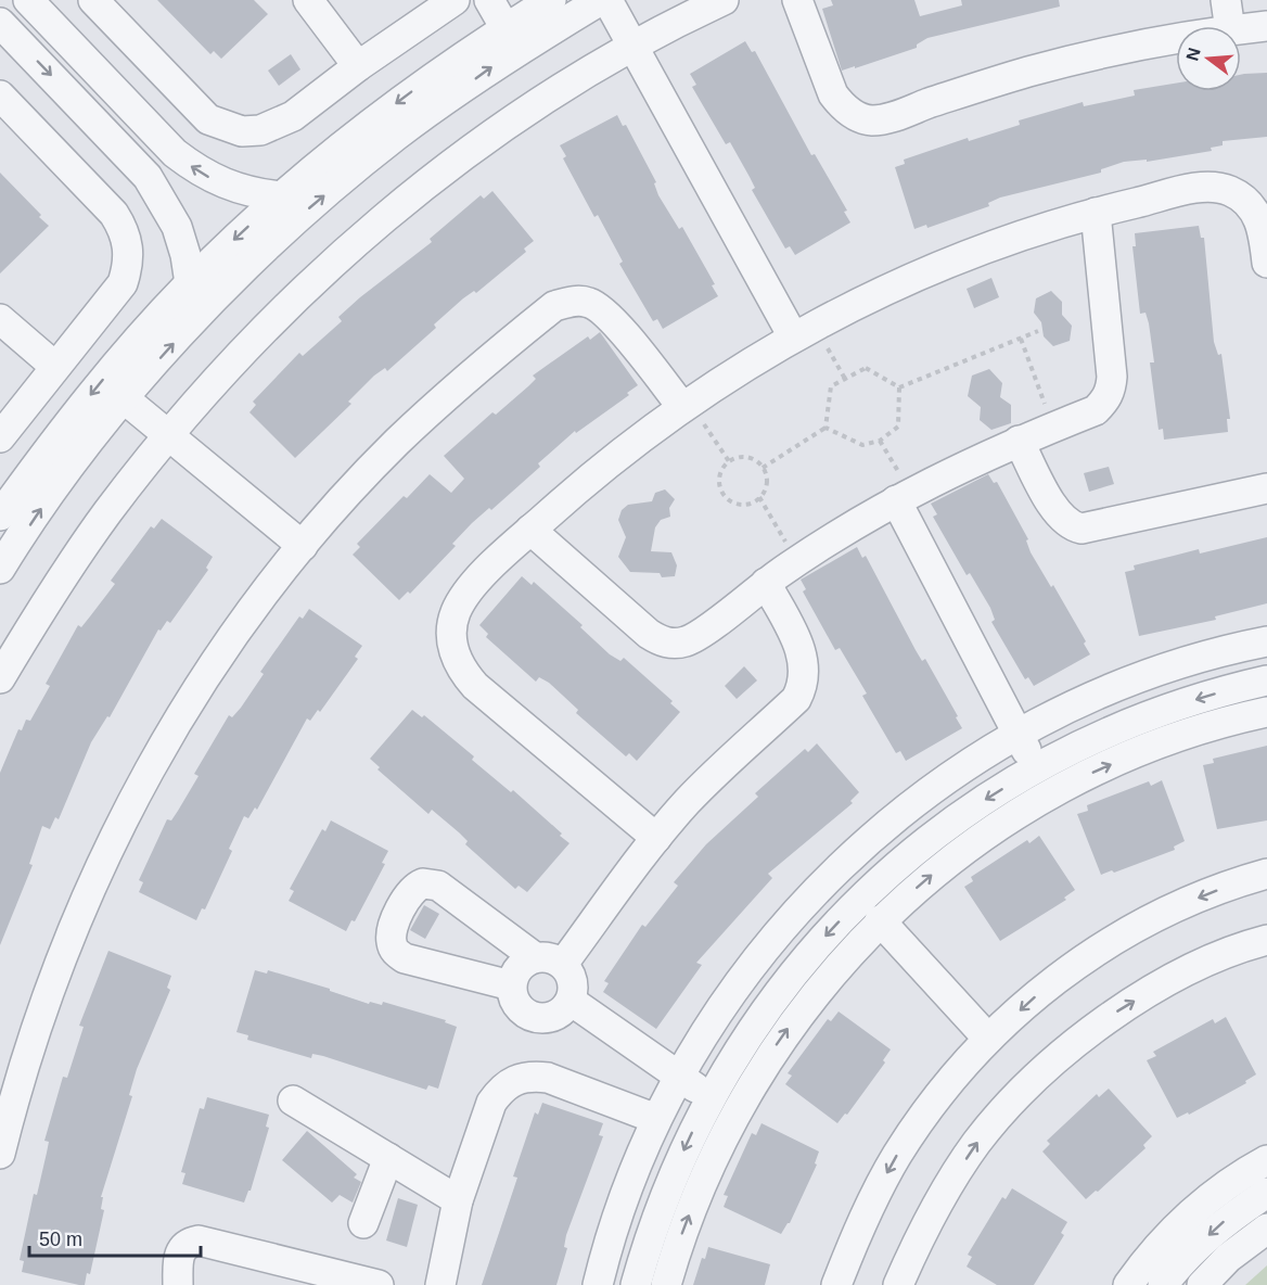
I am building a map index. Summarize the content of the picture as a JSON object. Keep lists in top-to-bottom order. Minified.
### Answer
{"scale_bar":"50 m","north":"left"}
